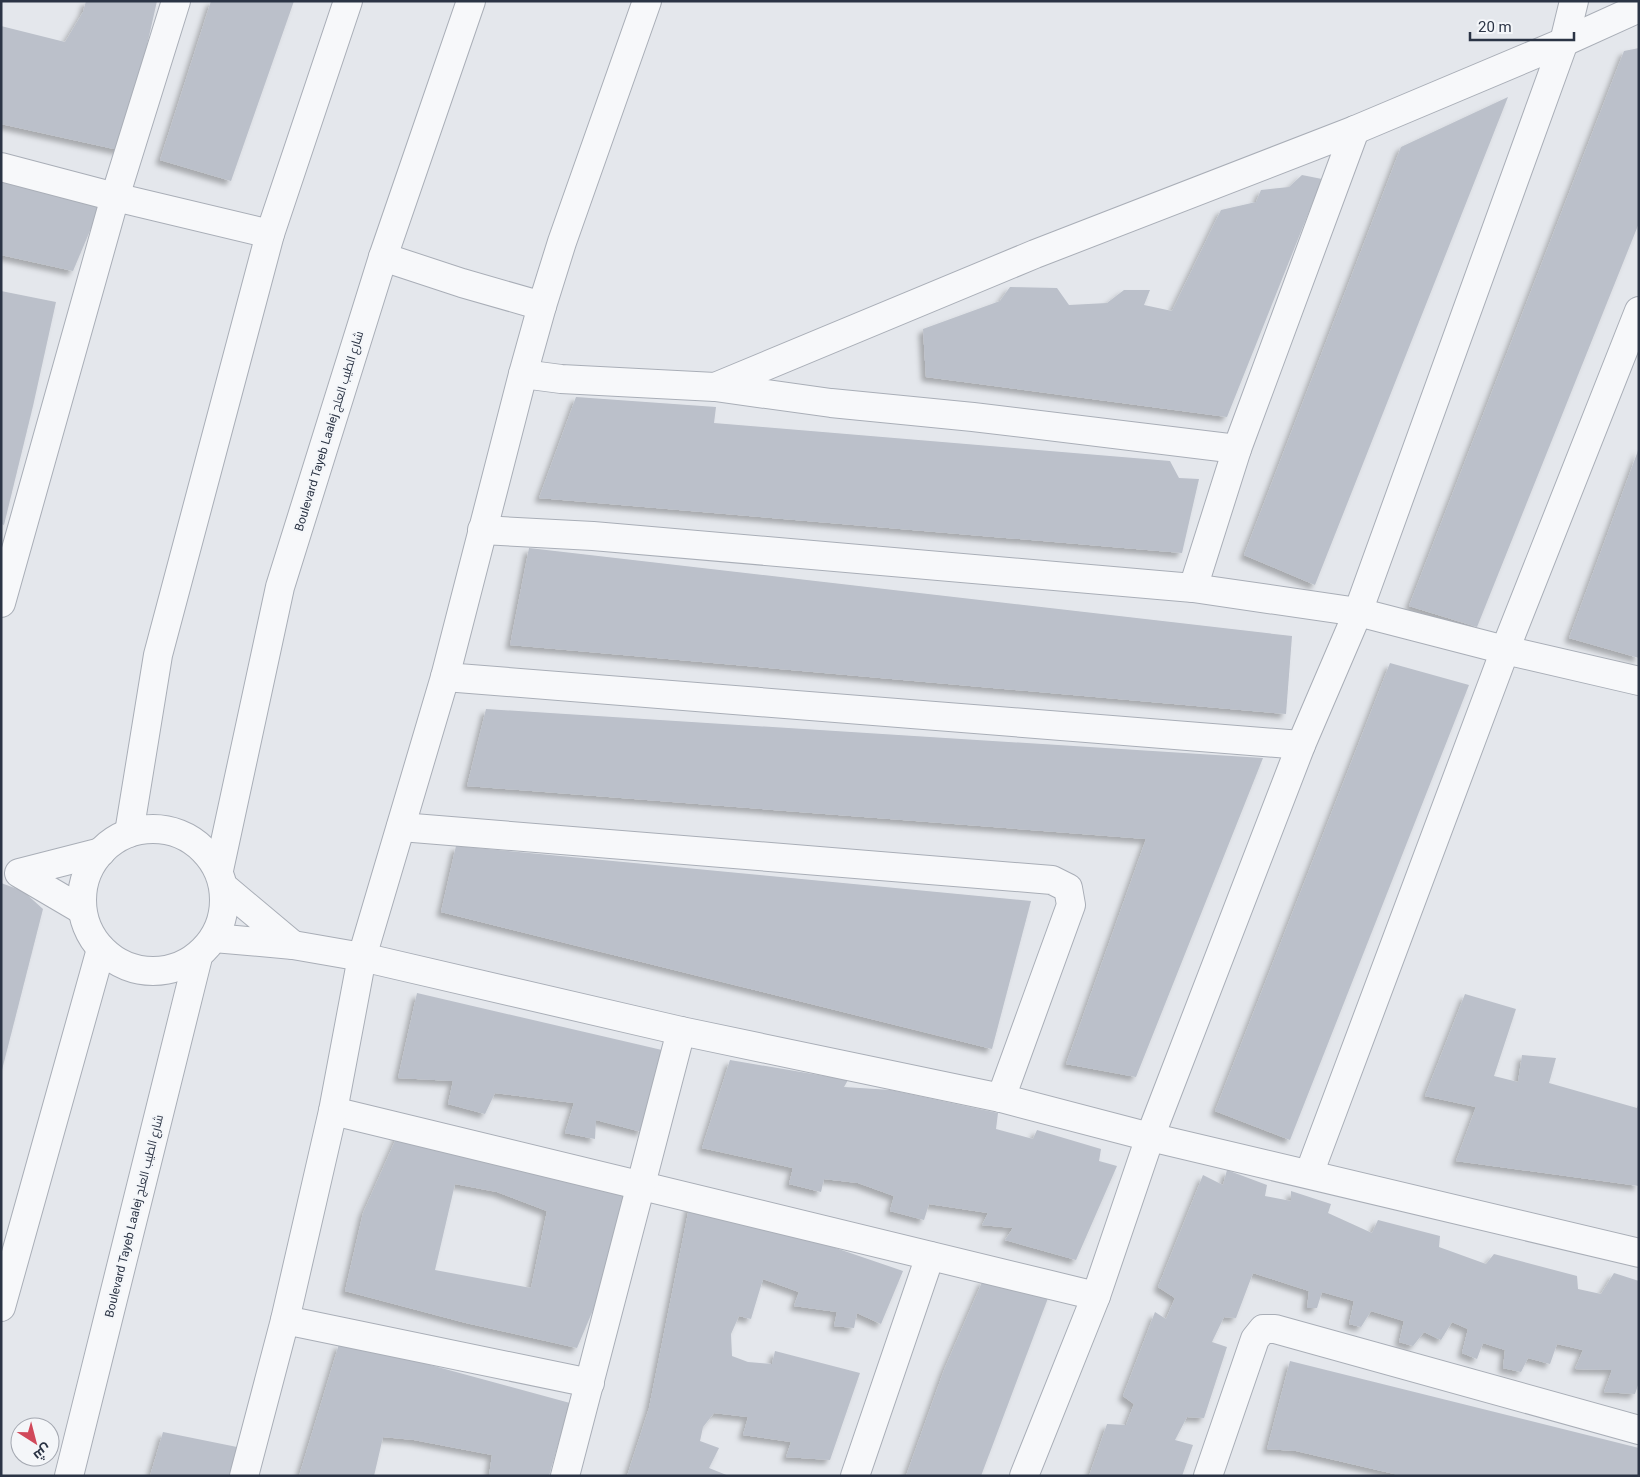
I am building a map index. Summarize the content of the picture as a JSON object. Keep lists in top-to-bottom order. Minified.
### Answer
{"streets":{"street":["Boulevard Tayeb Laalej شارع الطيب العلج"]},"scale_bar":"20 m","north":"bottom right"}
